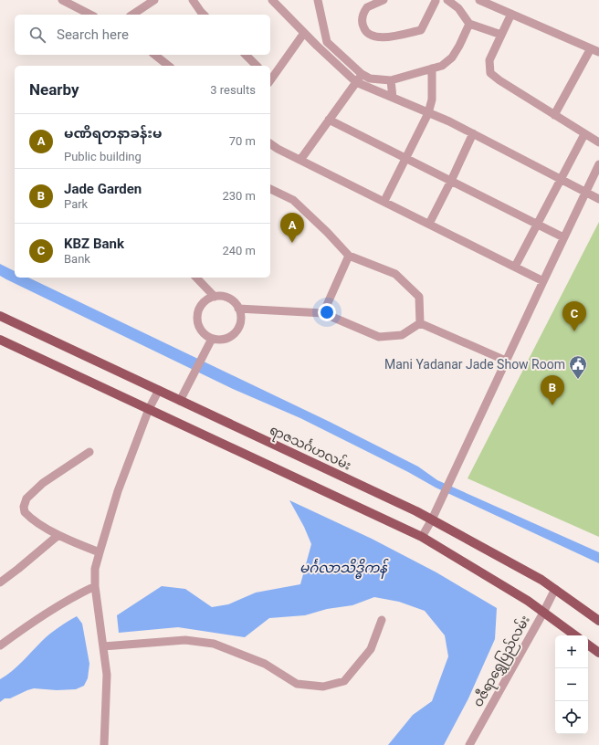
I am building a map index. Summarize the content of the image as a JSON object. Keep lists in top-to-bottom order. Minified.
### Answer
{"streets":{"main road":["ရာဇသင်္ဂဟလမ်း"],"street":["ဝဇီရာရွှေပြည်လမ်း"]},"crossings":[["ရာဇသင်္ဂဟလမ်း","ဝဇီရာရွှေပြည်လမ်း"]],"water":["မင်္ဂလာသိဒ္ဓိကန်"],"places":{"public building":["Mani Yadanar Jade Show Room"]},"page":{"search":"Search here","heading":["Nearby","3 results"],"list":[{"mark":"A","name":"မဏိရတနာခန်းမ","note":"Public building","value":"70 m"},{"mark":"B","name":"Jade Garden","note":"Park","value":"230 m"},{"mark":"C","name":"KBZ Bank","note":"Bank","value":"240 m"}],"pins":["A","C","B"],"map_buttons":["+","−"]}}
